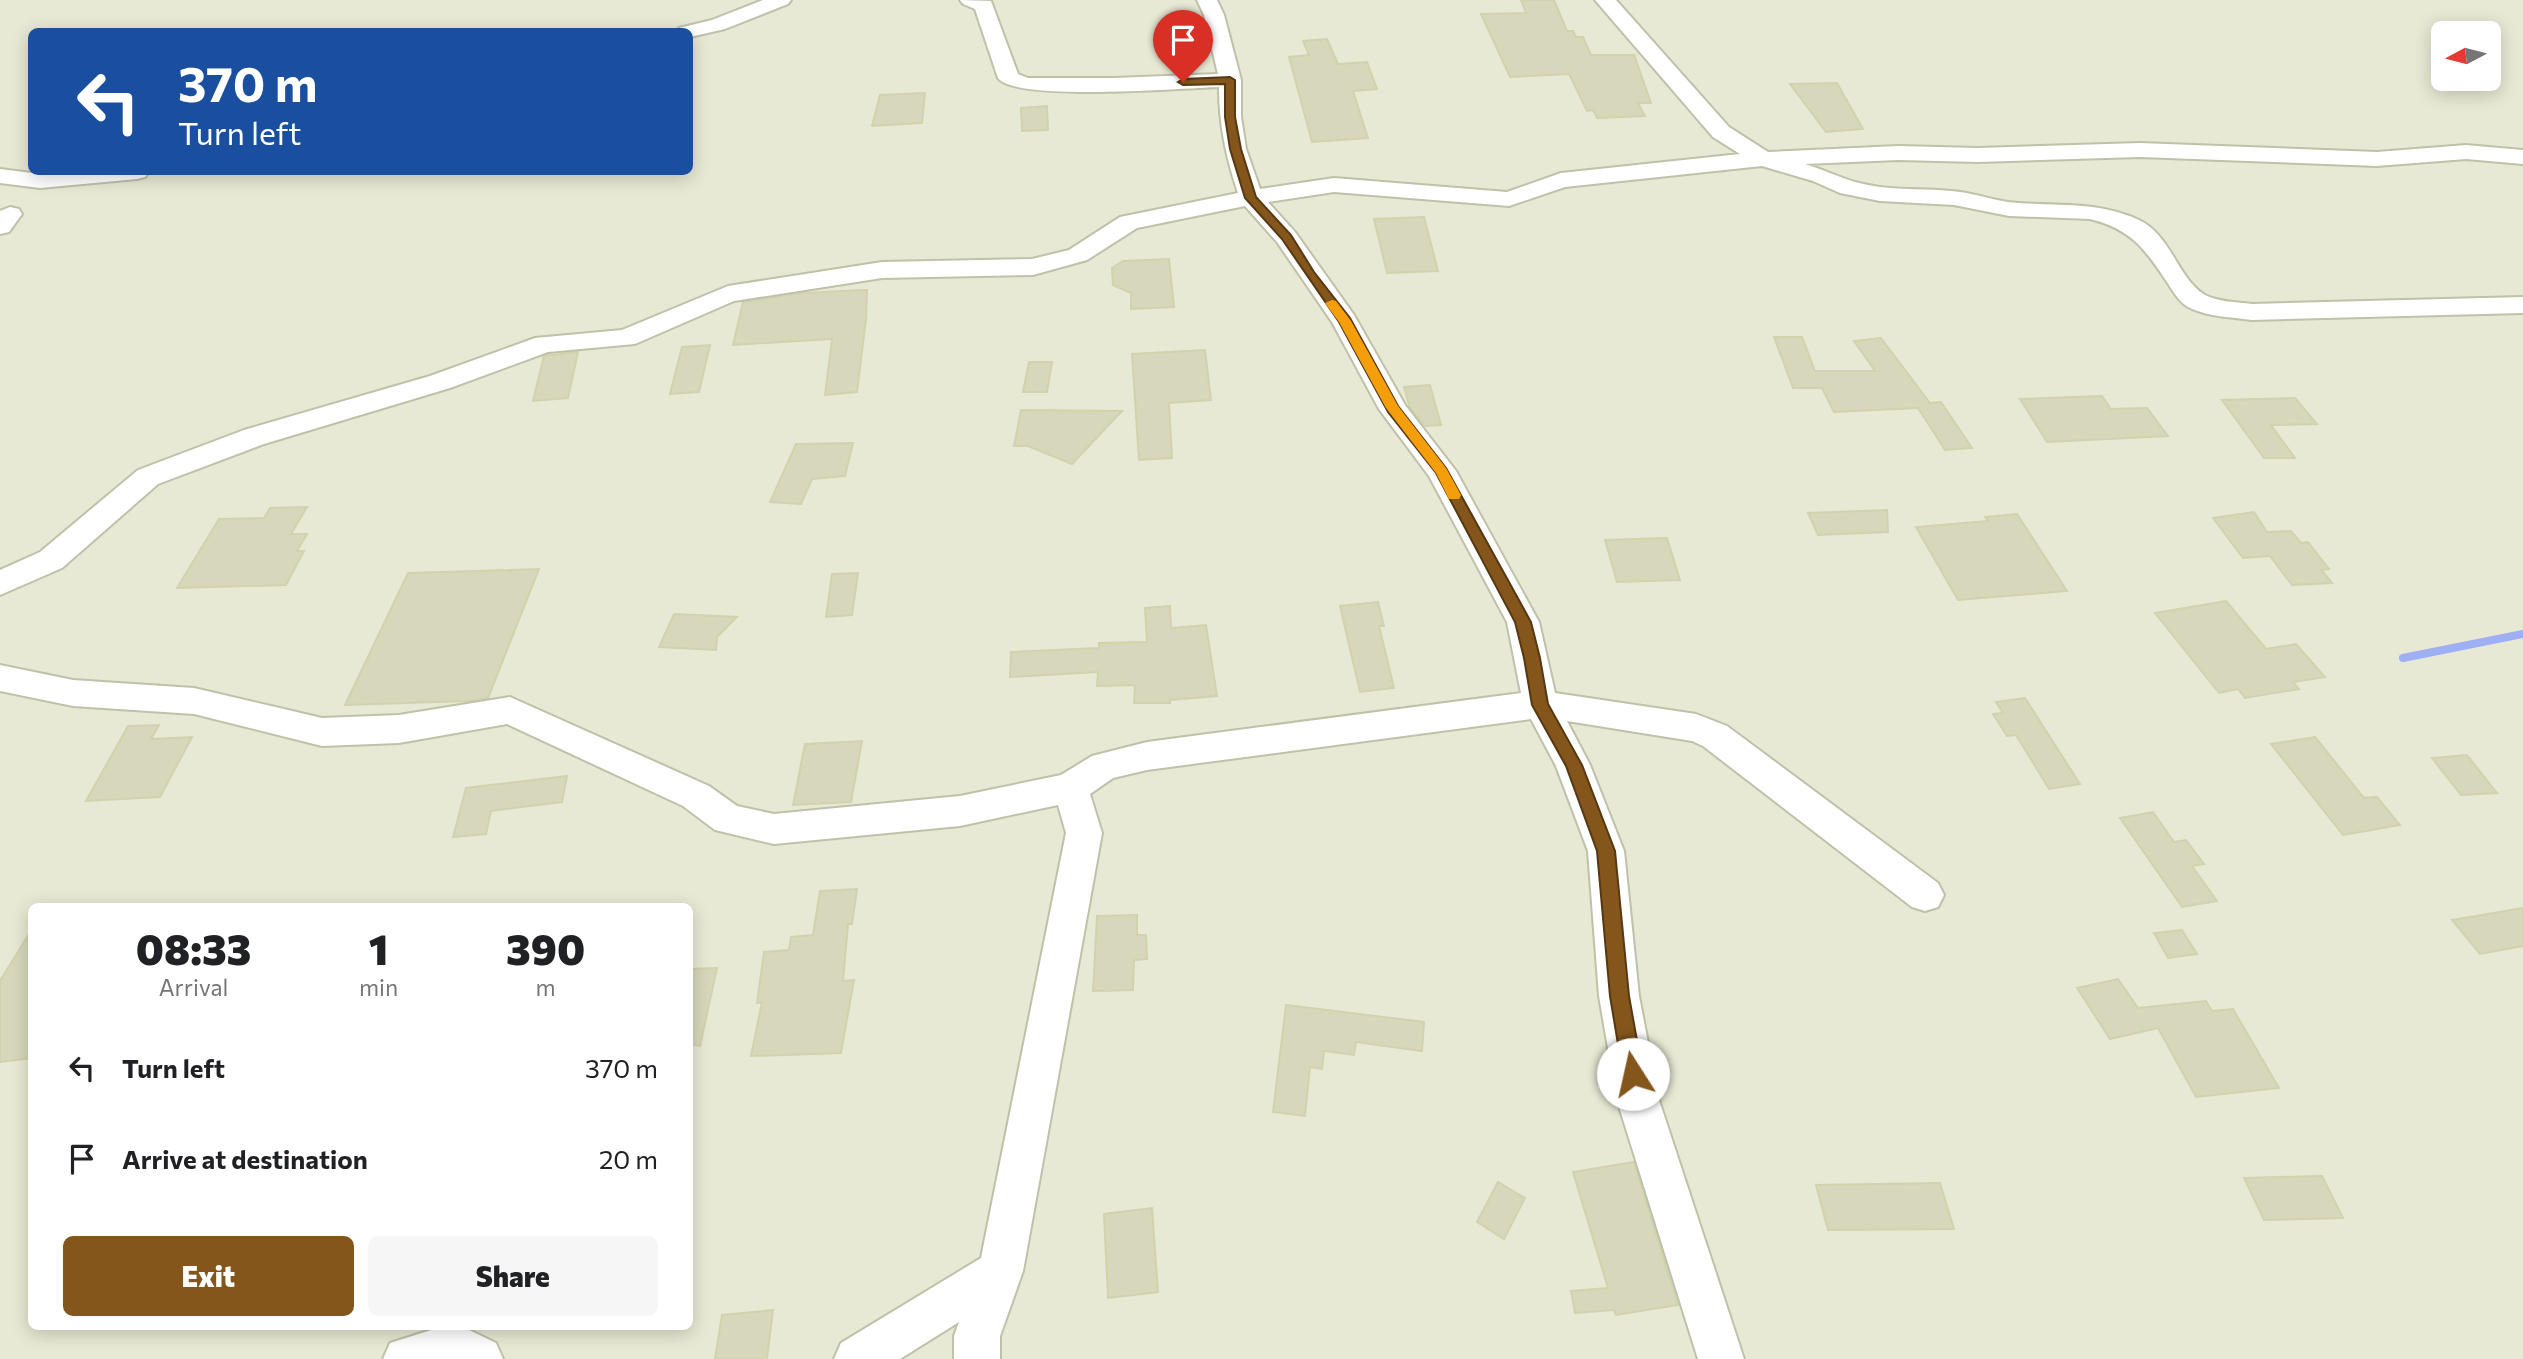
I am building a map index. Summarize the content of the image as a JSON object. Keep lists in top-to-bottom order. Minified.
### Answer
{"north":"left","page":{"turn":["370 m","Turn left"],"eta":["08:33","Arrival","1","min","390","m"],"list":[{"name":"Turn left","value":"370 m"},{"name":"Arrive at destination","value":"20 m"}],"buttons":["Exit","Share"]}}
